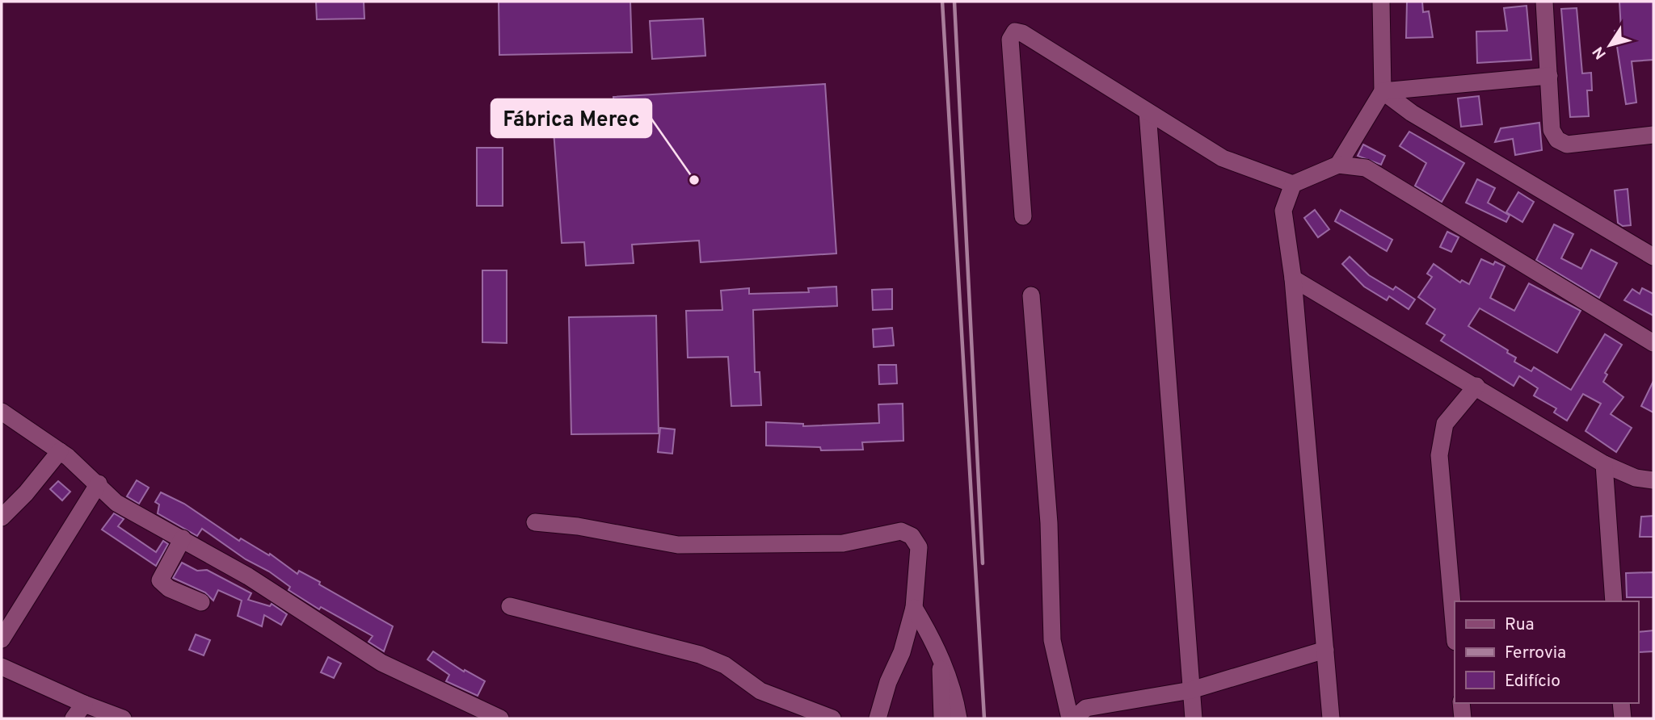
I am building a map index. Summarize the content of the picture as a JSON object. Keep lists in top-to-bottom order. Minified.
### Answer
{"places":["Fábrica Merec"],"legend":["Rua","Ferrovia","Edifício"],"north":"bottom left"}
